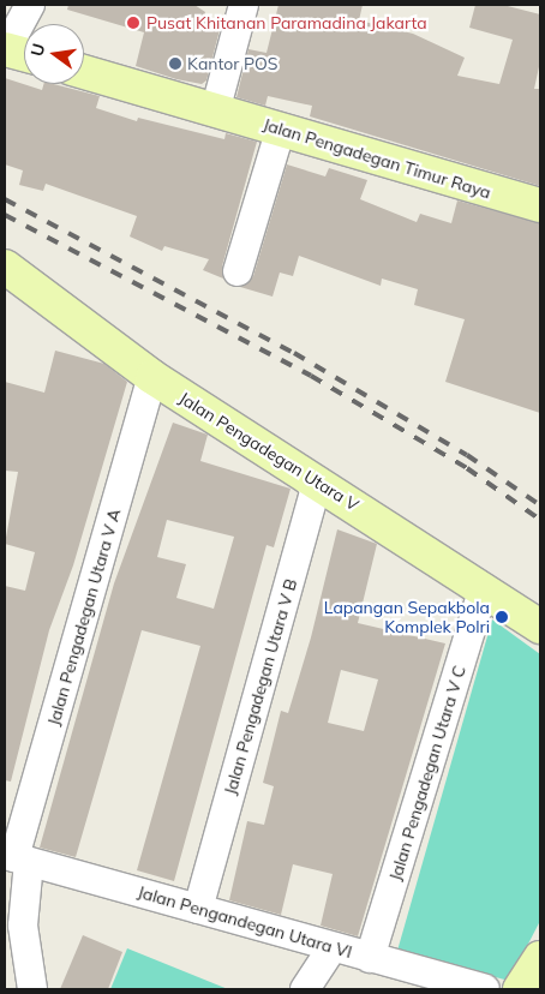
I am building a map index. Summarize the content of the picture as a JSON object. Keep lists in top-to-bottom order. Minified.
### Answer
{"streets":{"street":["Jalan Pengadegan Timur Raya","Jalan Pengadegan Utara V","Jalan Pengadegan Utara V A","Jalan Pengadegan Utara V B","Jalan Pengadegan Utara V C","Jalan Pengandegan Utara VI"]},"crossings":[["Jalan Pengadegan Utara V","Jalan Pengadegan Utara V A"],["Jalan Pengadegan Utara V","Jalan Pengadegan Utara V B"],["Jalan Pengadegan Utara V","Jalan Pengadegan Utara V C"],["Jalan Pengadegan Utara V A","Jalan Pengandegan Utara VI"],["Jalan Pengadegan Utara V B","Jalan Pengandegan Utara VI"],["Jalan Pengadegan Utara V C","Jalan Pengandegan Utara VI"]],"places":["Pusat Khitanan Paramadina Jakarta","Kantor POS","Lapangan Sepakbola Komplek Polri"],"north":"left"}
